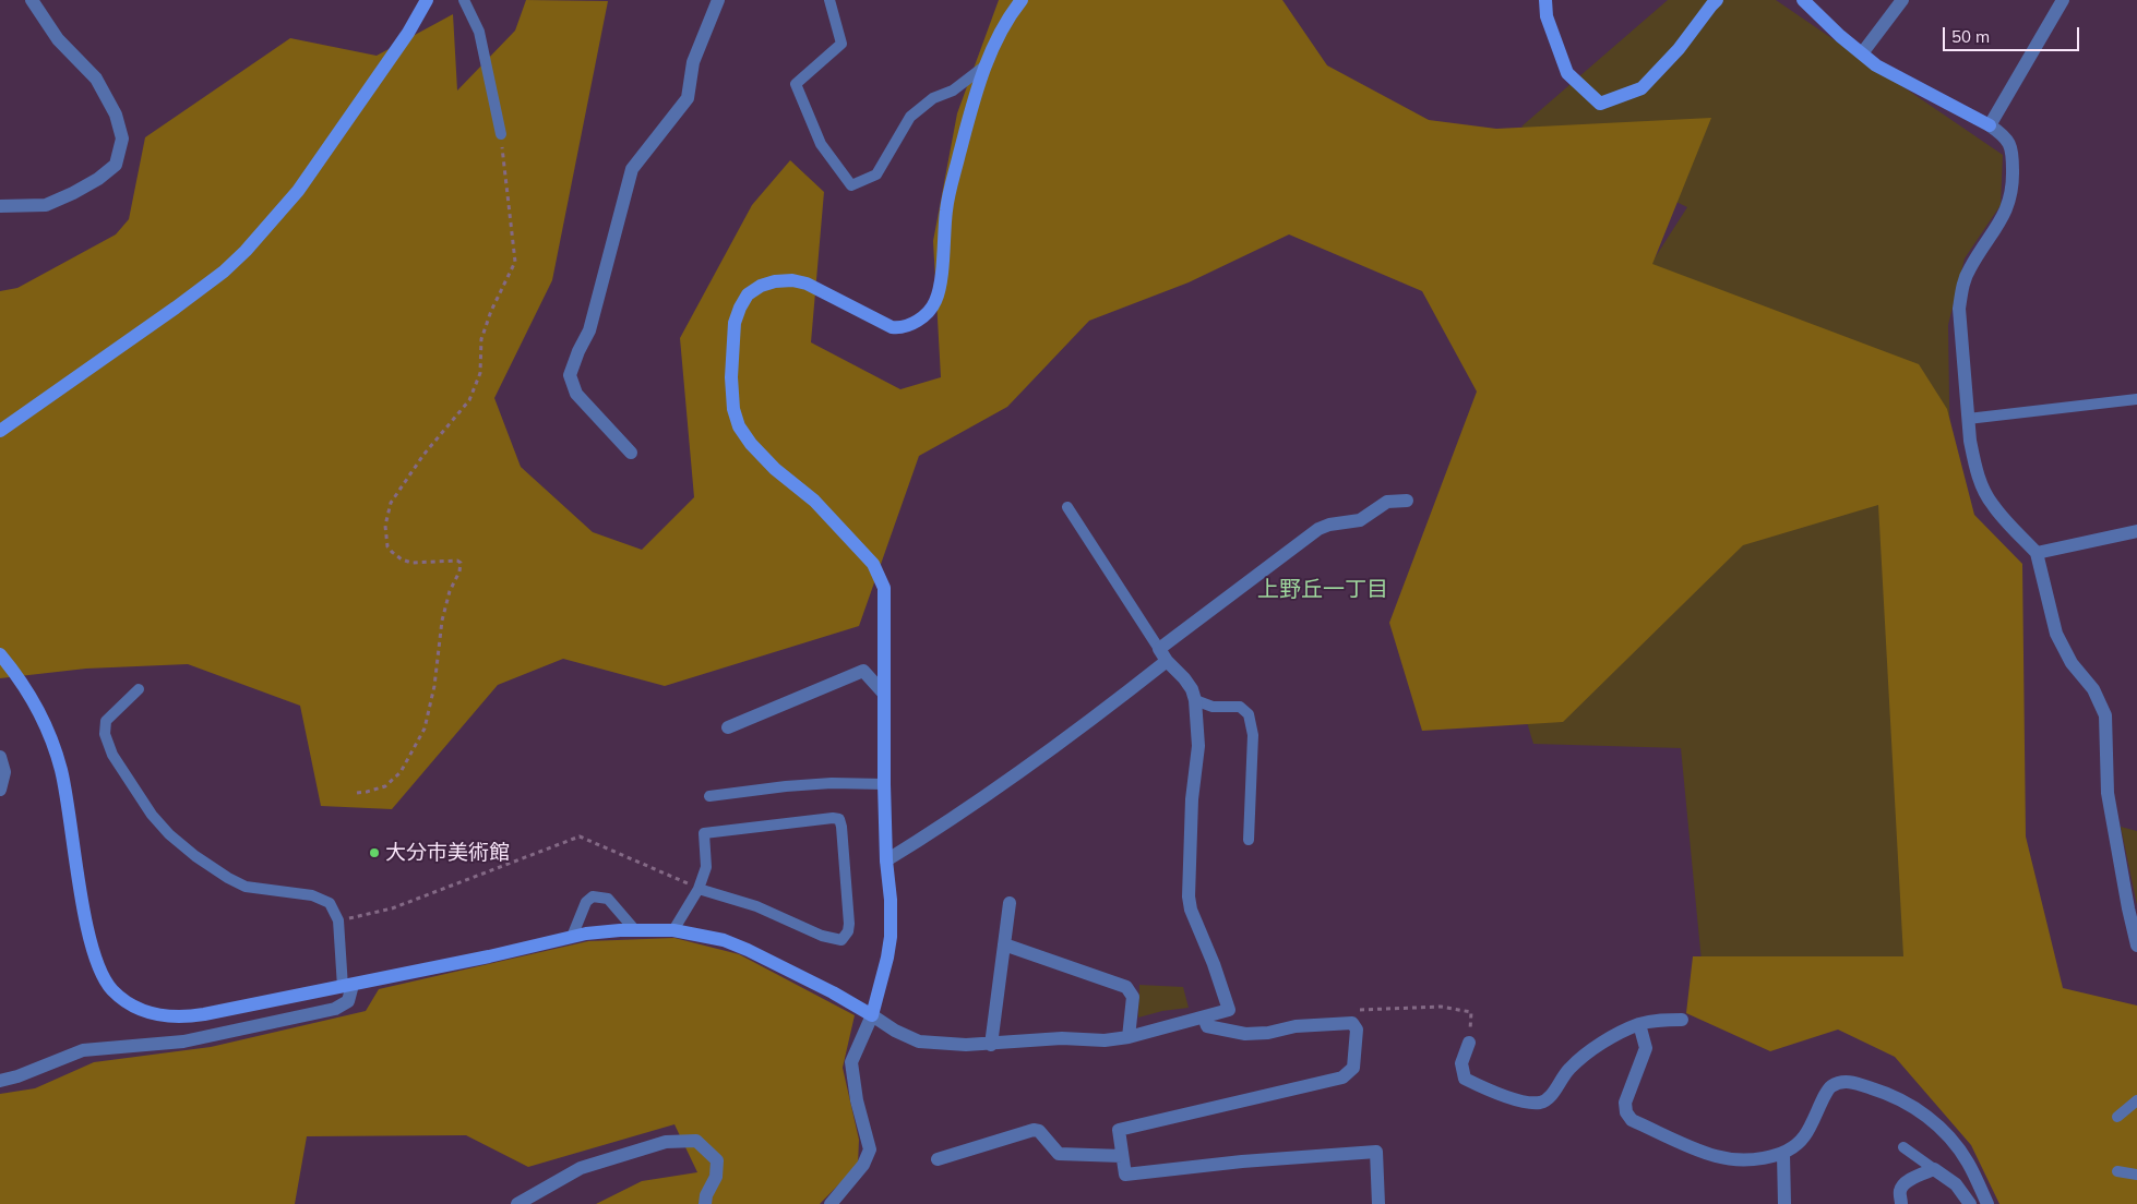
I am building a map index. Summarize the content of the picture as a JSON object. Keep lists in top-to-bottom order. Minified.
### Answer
{"districts":["上野丘一丁目"],"places":["大分市美術館"],"scale_bar":"50 m"}
